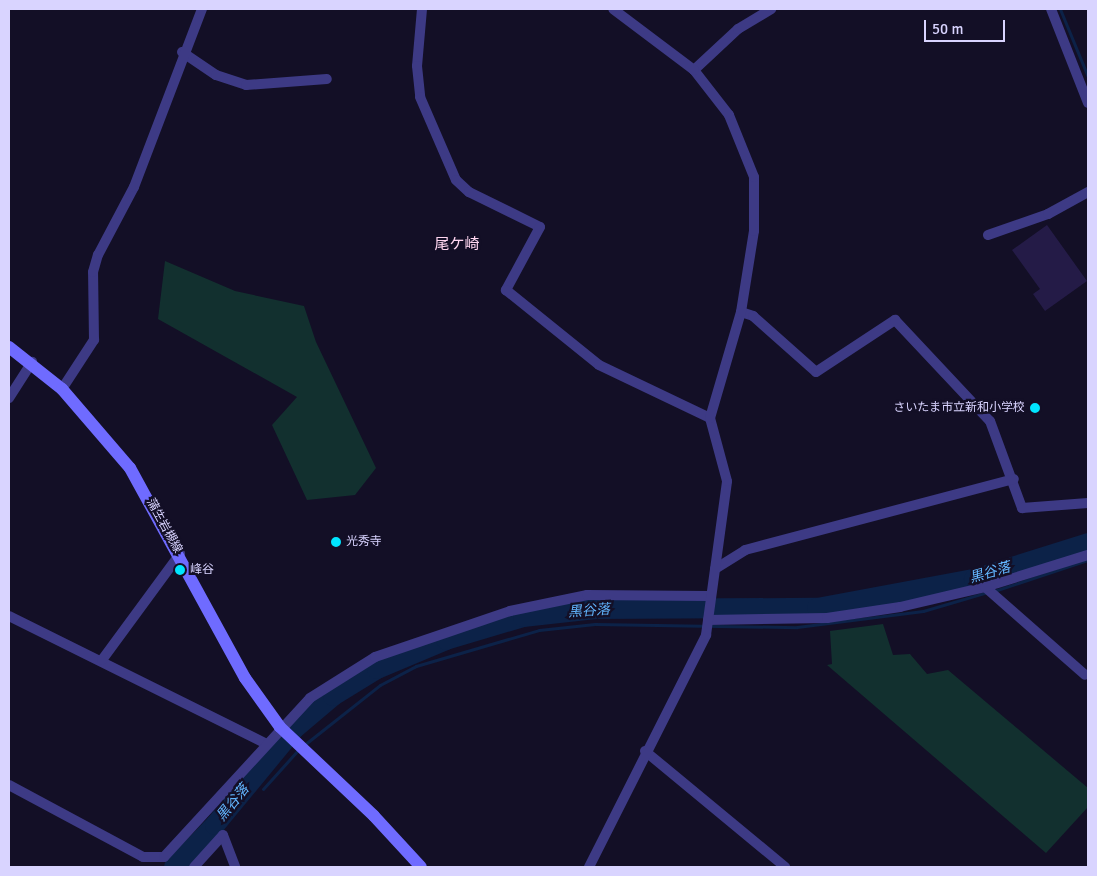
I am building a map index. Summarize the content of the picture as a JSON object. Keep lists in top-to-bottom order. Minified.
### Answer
{"streets":{"main road":["蒲生岩槻線"]},"districts":["尾ケ崎"],"water":["黒谷落"],"places":["さいたま市立新和小学校","光秀寺","峰谷"],"scale_bar":"50 m"}
